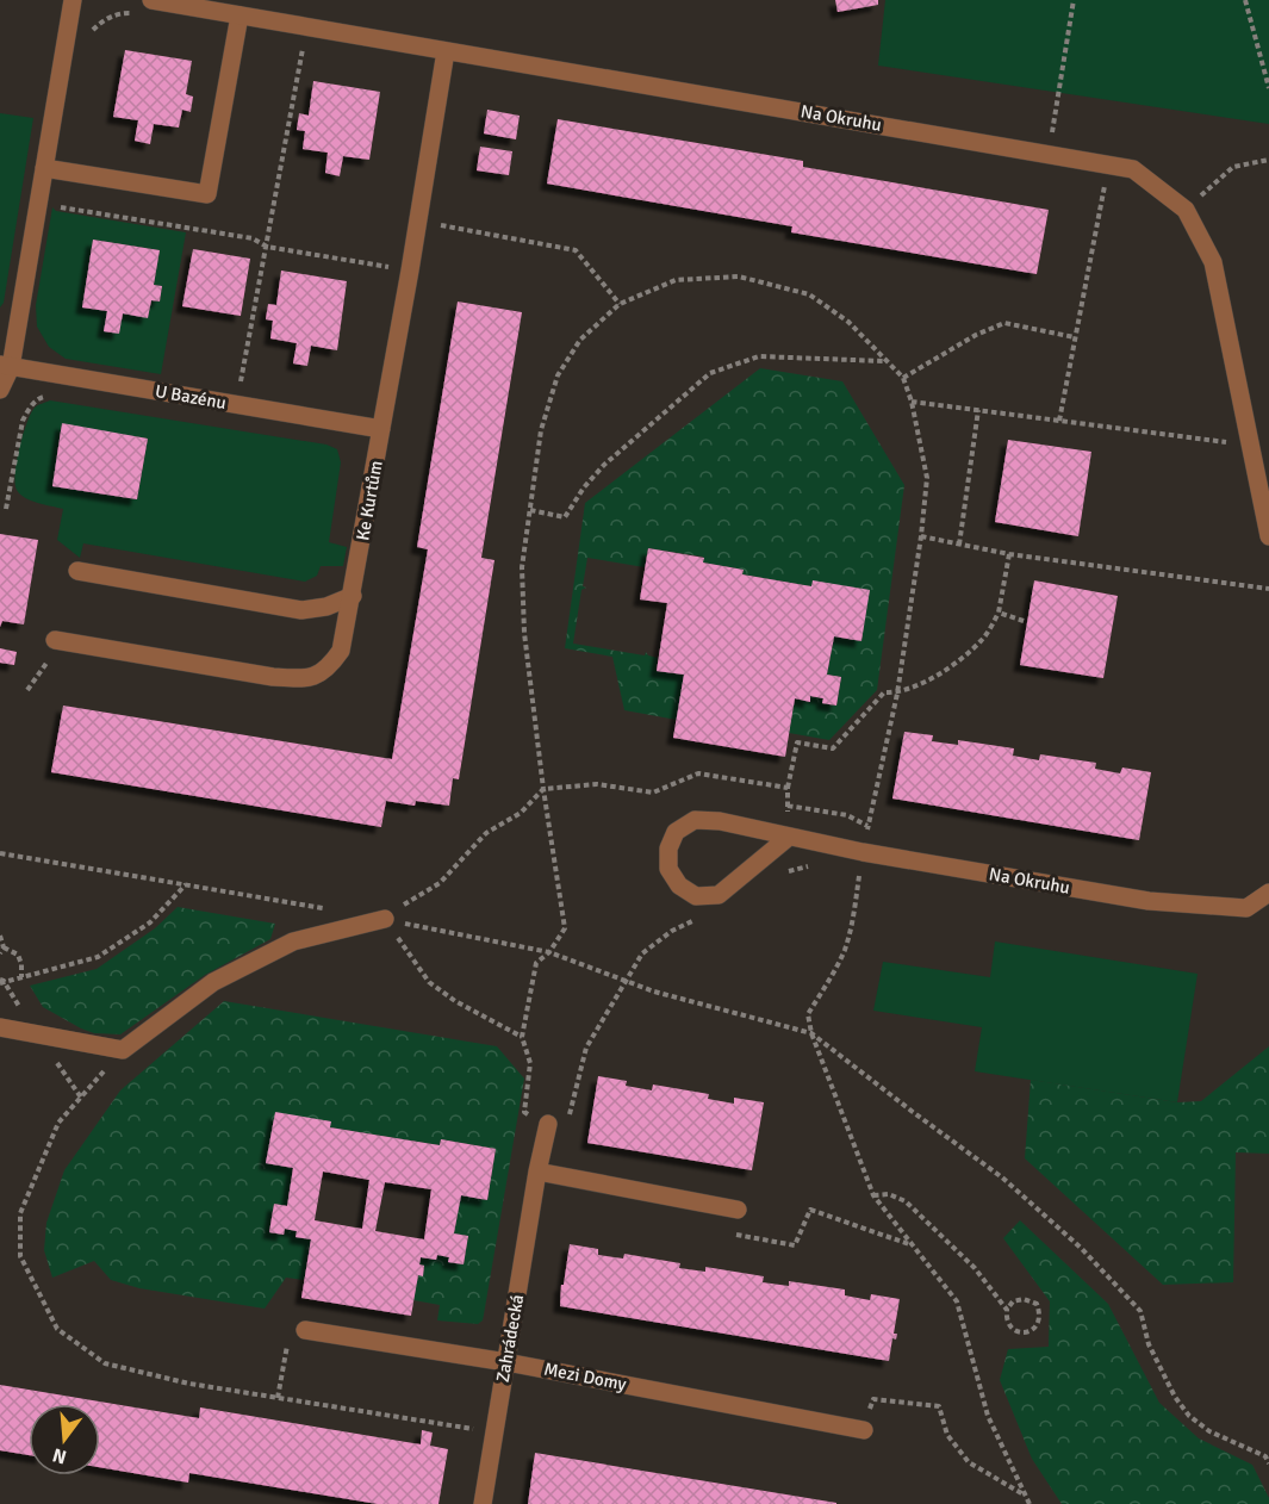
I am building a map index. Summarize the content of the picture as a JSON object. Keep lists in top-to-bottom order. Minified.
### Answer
{"streets":{"street":["Na Okruhu","U Bazénu","Ke Kurtům","Zahrádecká","Mezi Domy"]},"crossings":[["Na Okruhu","Ke Kurtům"],["U Bazénu","Ke Kurtům"],["Zahrádecká","Mezi Domy"]],"north":"bottom"}
